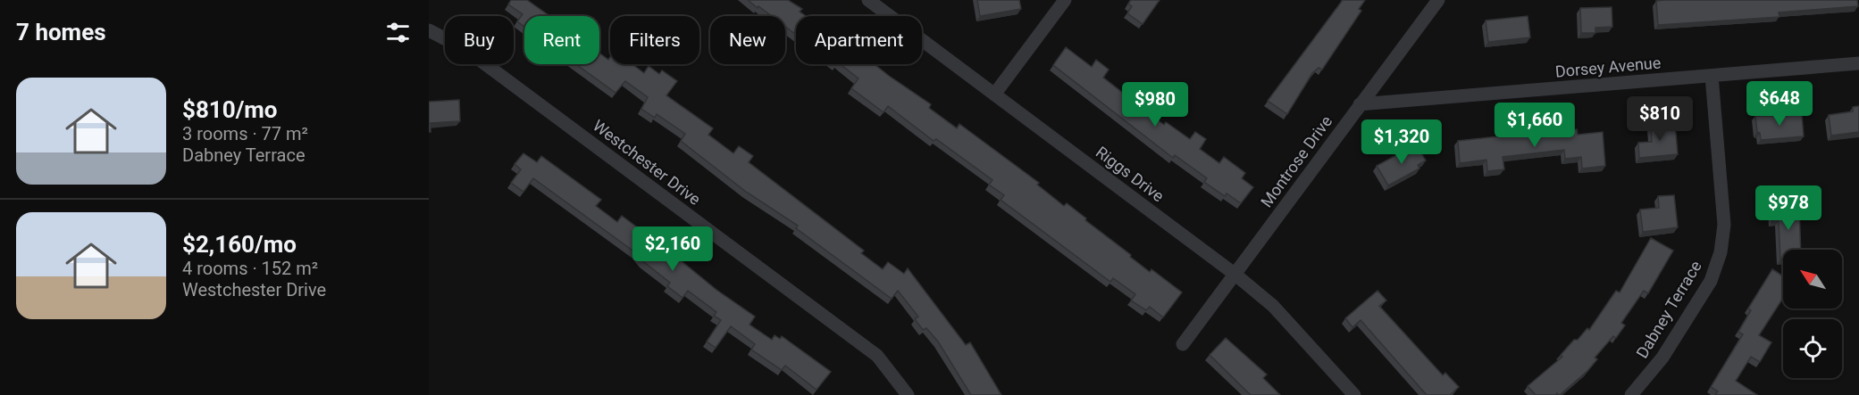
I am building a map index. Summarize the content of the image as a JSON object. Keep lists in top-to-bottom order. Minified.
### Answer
{"streets":{"street":["Dorsey Avenue","Montrose Drive","Westchester Drive","Riggs Drive","Dabney Terrace"]},"crossings":[["Dorsey Avenue","Montrose Drive"],["Dorsey Avenue","Dabney Terrace"],["Montrose Drive","Riggs Drive"]],"north":"top left","page":{"heading":"7 homes","chip":["Buy","Rent","Filters","New","Apartment"],"list":[{"name":"$810/mo","note":"3 rooms · 77 m² · Dabney Terrace"},{"name":"$2,160/mo","note":"4 rooms · 152 m² · Westchester Drive"}],"price":["$648","$980","$810","$1,660","$1,320","$978","$2,160"]}}
